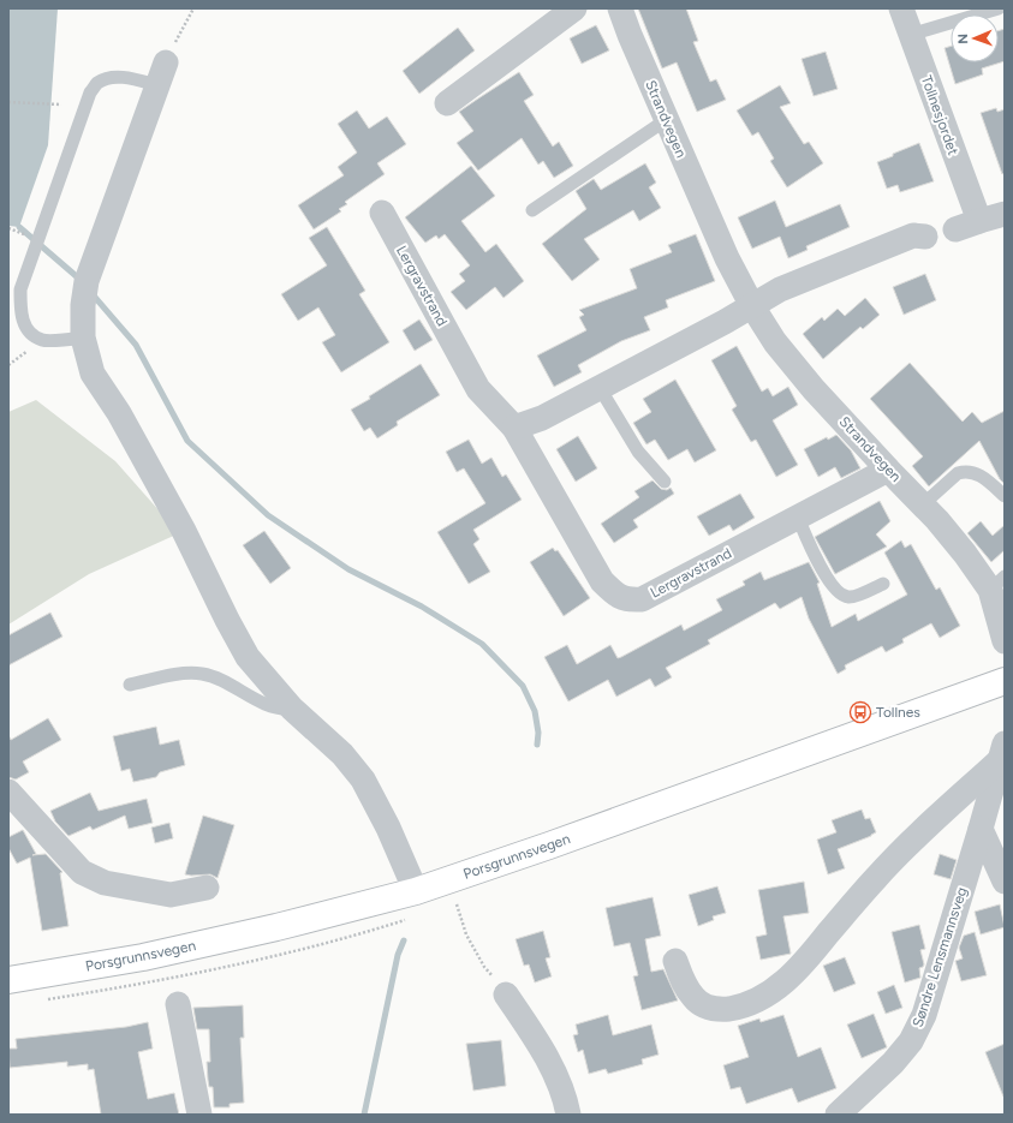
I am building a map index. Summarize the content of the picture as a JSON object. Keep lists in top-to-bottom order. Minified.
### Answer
{"streets":{"highway":["Porsgrunnsvegen"],"street":["Tollnesjordet","Strandvegen","Lergravstrand","Søndre Lensmannsveg"]},"crossings":[["Strandvegen","Lergravstrand"]],"places":{"bus stop":["Tollnes"]},"north":"left"}
